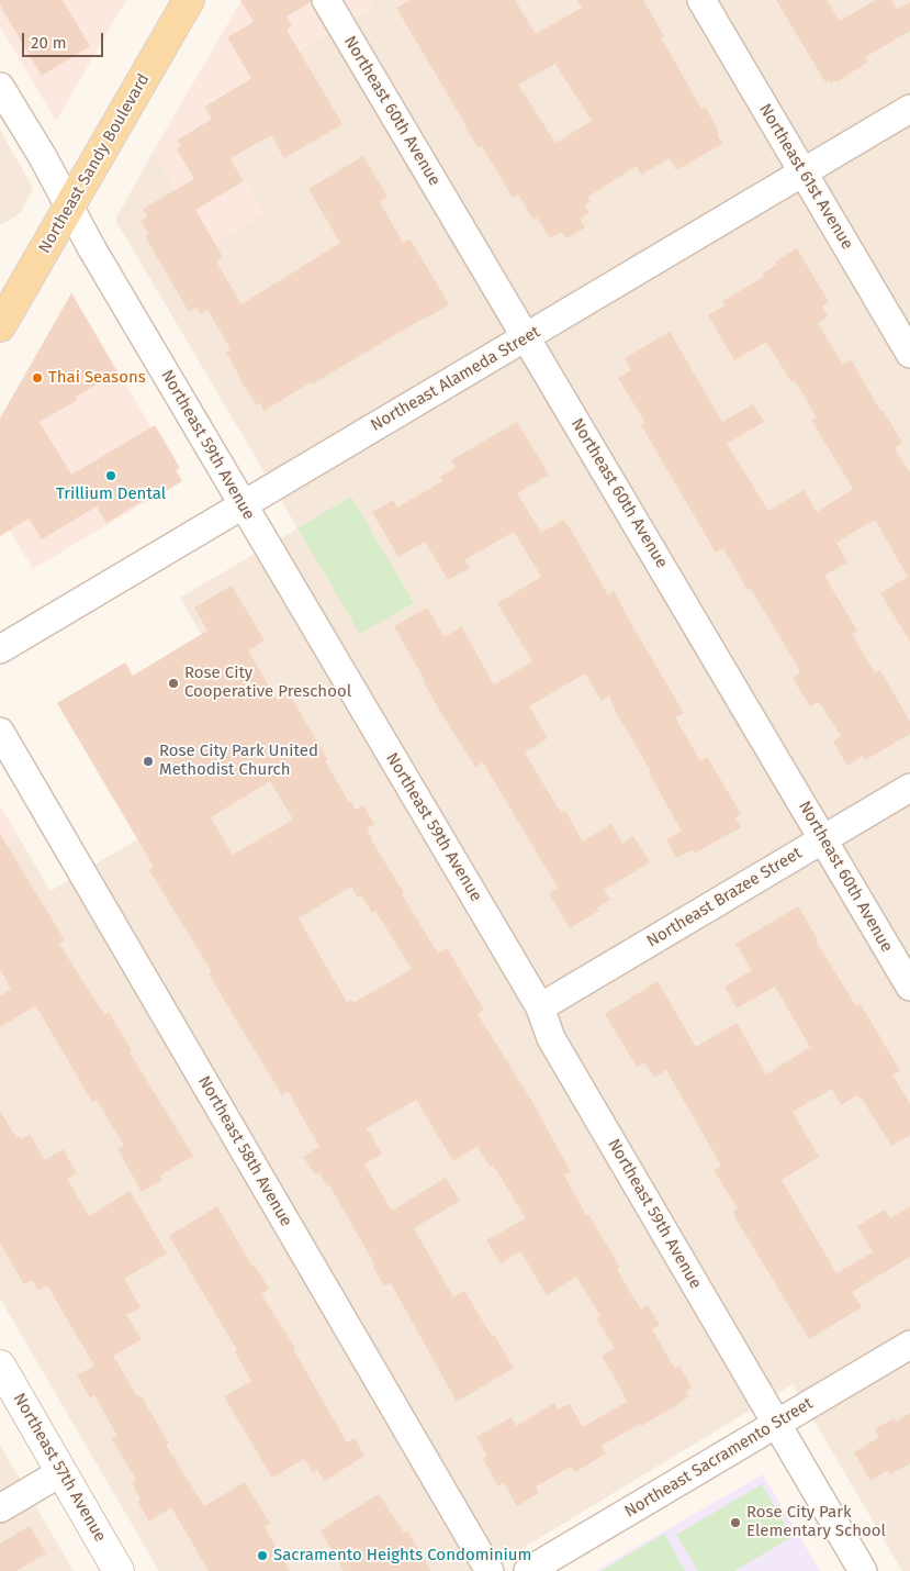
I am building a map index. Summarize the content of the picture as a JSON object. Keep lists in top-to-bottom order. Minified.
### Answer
{"streets":{"main road":["Northeast Sandy Boulevard","Northeast 57th Avenue"],"street":["Northeast 60th Avenue","Northeast 61st Avenue","Northeast Alameda Street","Northeast 59th Avenue","Northeast Brazee Street","Northeast 58th Avenue","Northeast Sacramento Street"]},"crossings":[["Northeast 60th Avenue","Northeast Alameda Street"],["Northeast 60th Avenue","Northeast Brazee Street"],["Northeast Sandy Boulevard","Northeast 59th Avenue"],["Northeast 61st Avenue","Northeast Alameda Street"],["Northeast Alameda Street","Northeast 59th Avenue"],["Northeast 59th Avenue","Northeast Brazee Street"],["Northeast 59th Avenue","Northeast Sacramento Street"]],"places":["Thai Seasons","Trillium Dental","Rose City Cooperative Preschool","Rose City Park United Methodist Church","Rose City Park Elementary School","Sacramento Heights Condominium"],"scale_bar":"20 m"}
